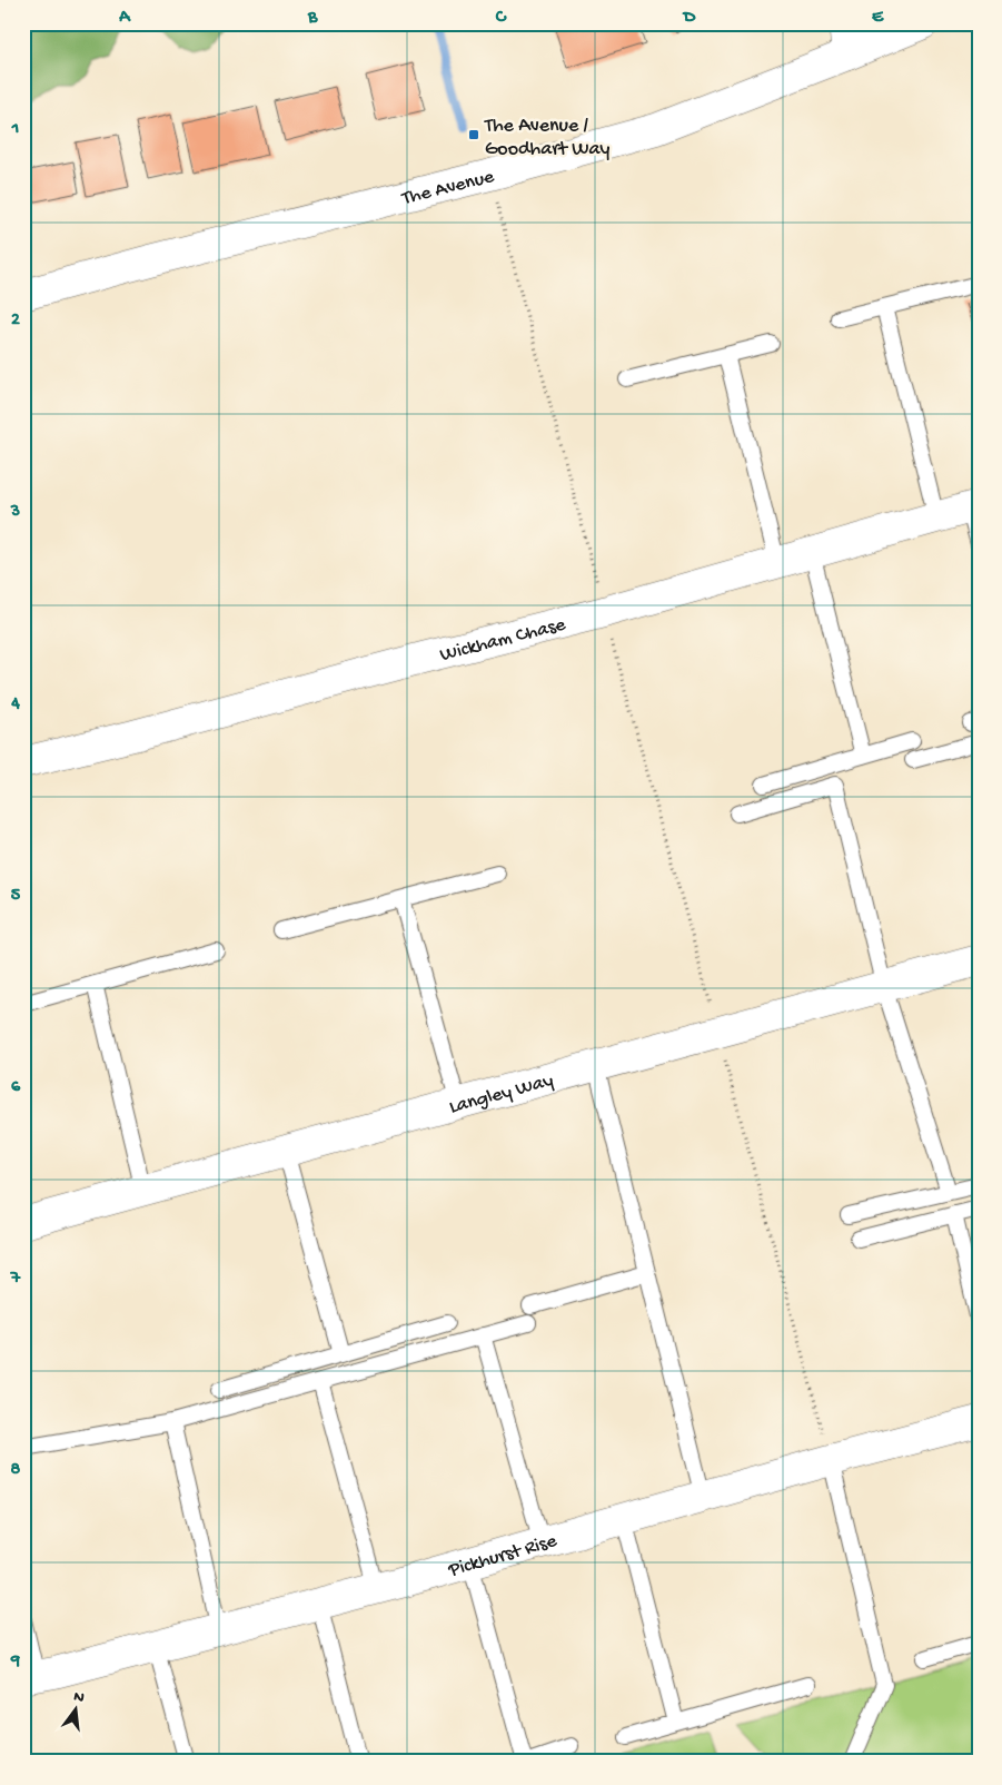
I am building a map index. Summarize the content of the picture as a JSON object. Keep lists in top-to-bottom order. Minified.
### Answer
{"streets":{"street":["The Avenue","Wickham Chase","Langley Way","Pickhurst Rise"]},"places":{"transit":["The Avenue / Goodhart Way"]},"north":"top","grid":{"columns":["A","B","C","D","E"],"rows":["1","2","3","4","5","6","7","8","9"]}}
